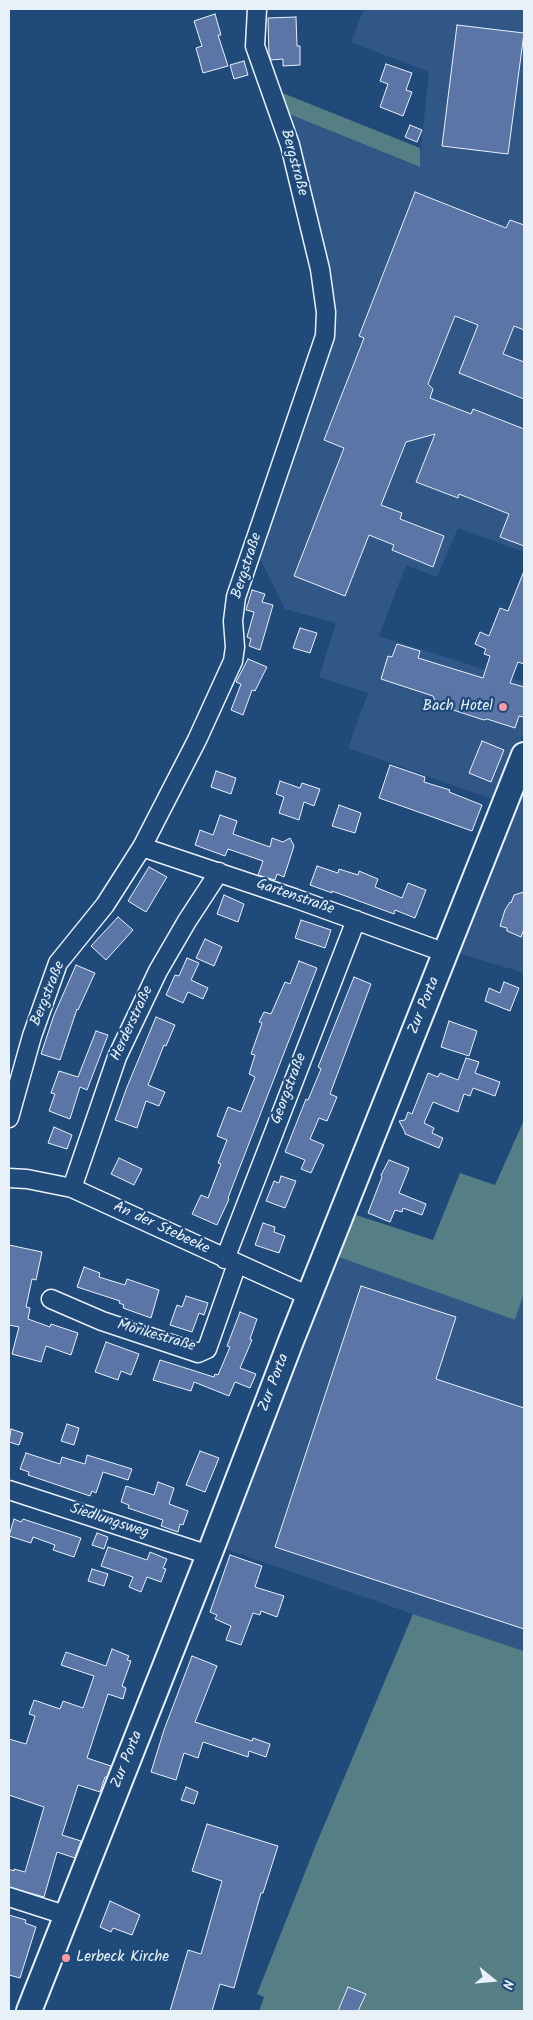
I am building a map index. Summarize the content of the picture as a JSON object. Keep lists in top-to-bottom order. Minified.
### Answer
{"streets":{"main road":["Zur Porta"],"street":["Bergstraße","Gartenstraße","Herderstraße","Georgstraße","An der Stebeeke","Mörikestraße","Siedlungsweg"]},"crossings":[["Bergstraße","Gartenstraße"],["Gartenstraße","Zur Porta"],["Gartenstraße","Herderstraße"],["Gartenstraße","Georgstraße"],["Zur Porta","An der Stebeeke"],["Zur Porta","Siedlungsweg"],["Herderstraße","An der Stebeeke"],["Georgstraße","An der Stebeeke"],["Georgstraße","Mörikestraße"],["An der Stebeeke","Mörikestraße"]],"places":["Bach Hotel","Lerbeck Kirche"],"north":"right"}
